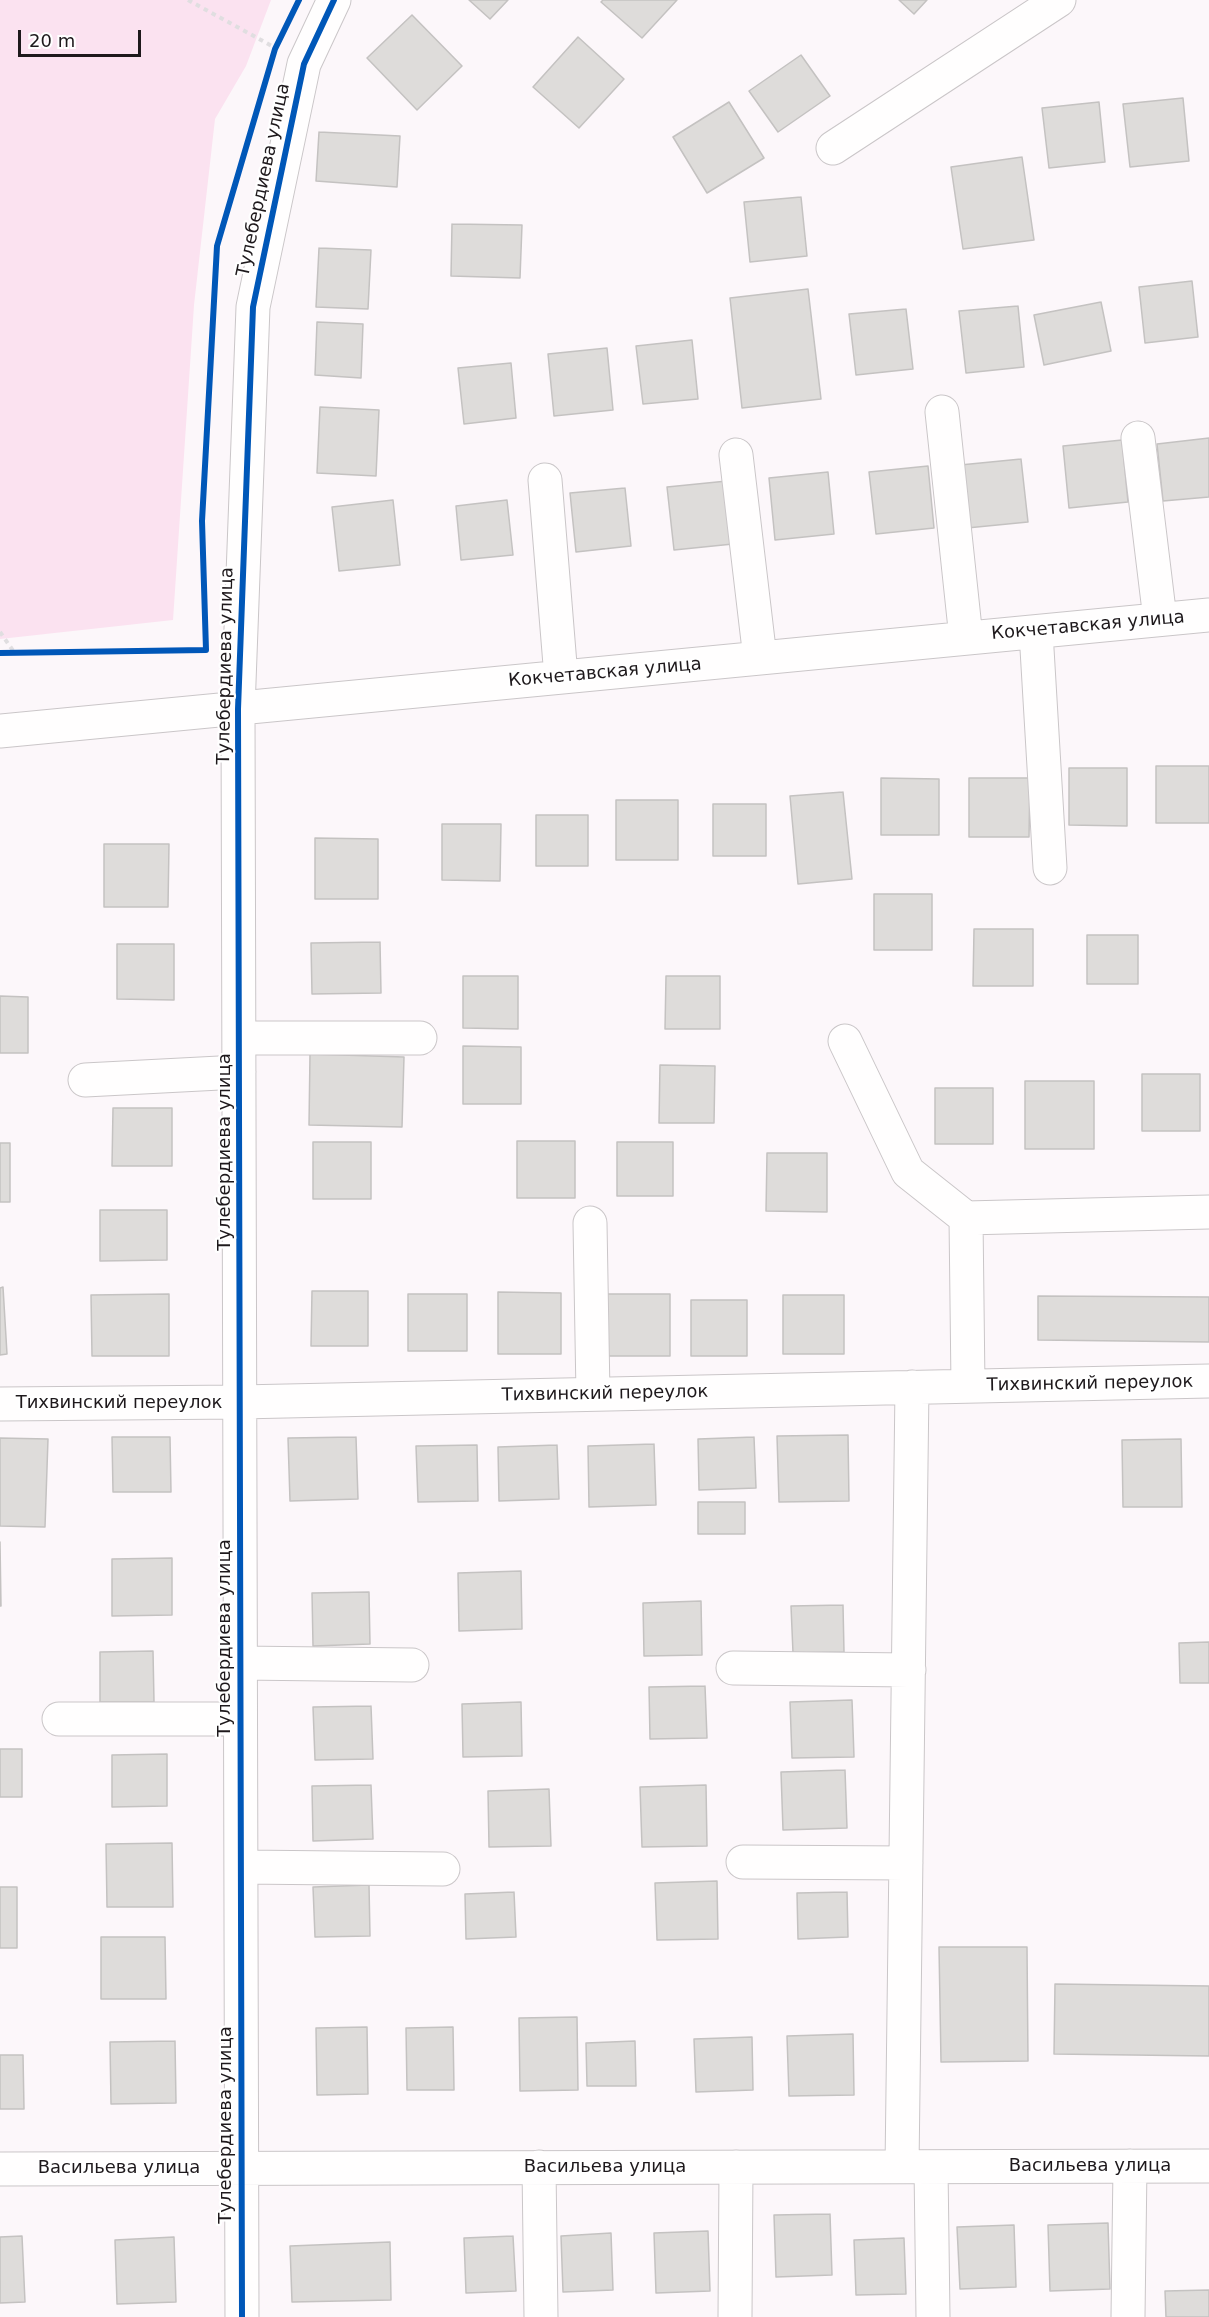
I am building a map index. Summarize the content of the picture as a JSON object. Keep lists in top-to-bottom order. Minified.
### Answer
{"streets":{"street":["Тулебердиева улица","Кокчетавская улица","Тихвинский переулок","Васильева улица"]},"crossings":[["Тулебердиева улица","Кокчетавская улица"],["Тулебердиева улица","Тихвинский переулок"],["Тулебердиева улица","Васильева улица"]],"scale_bar":"20 m"}
